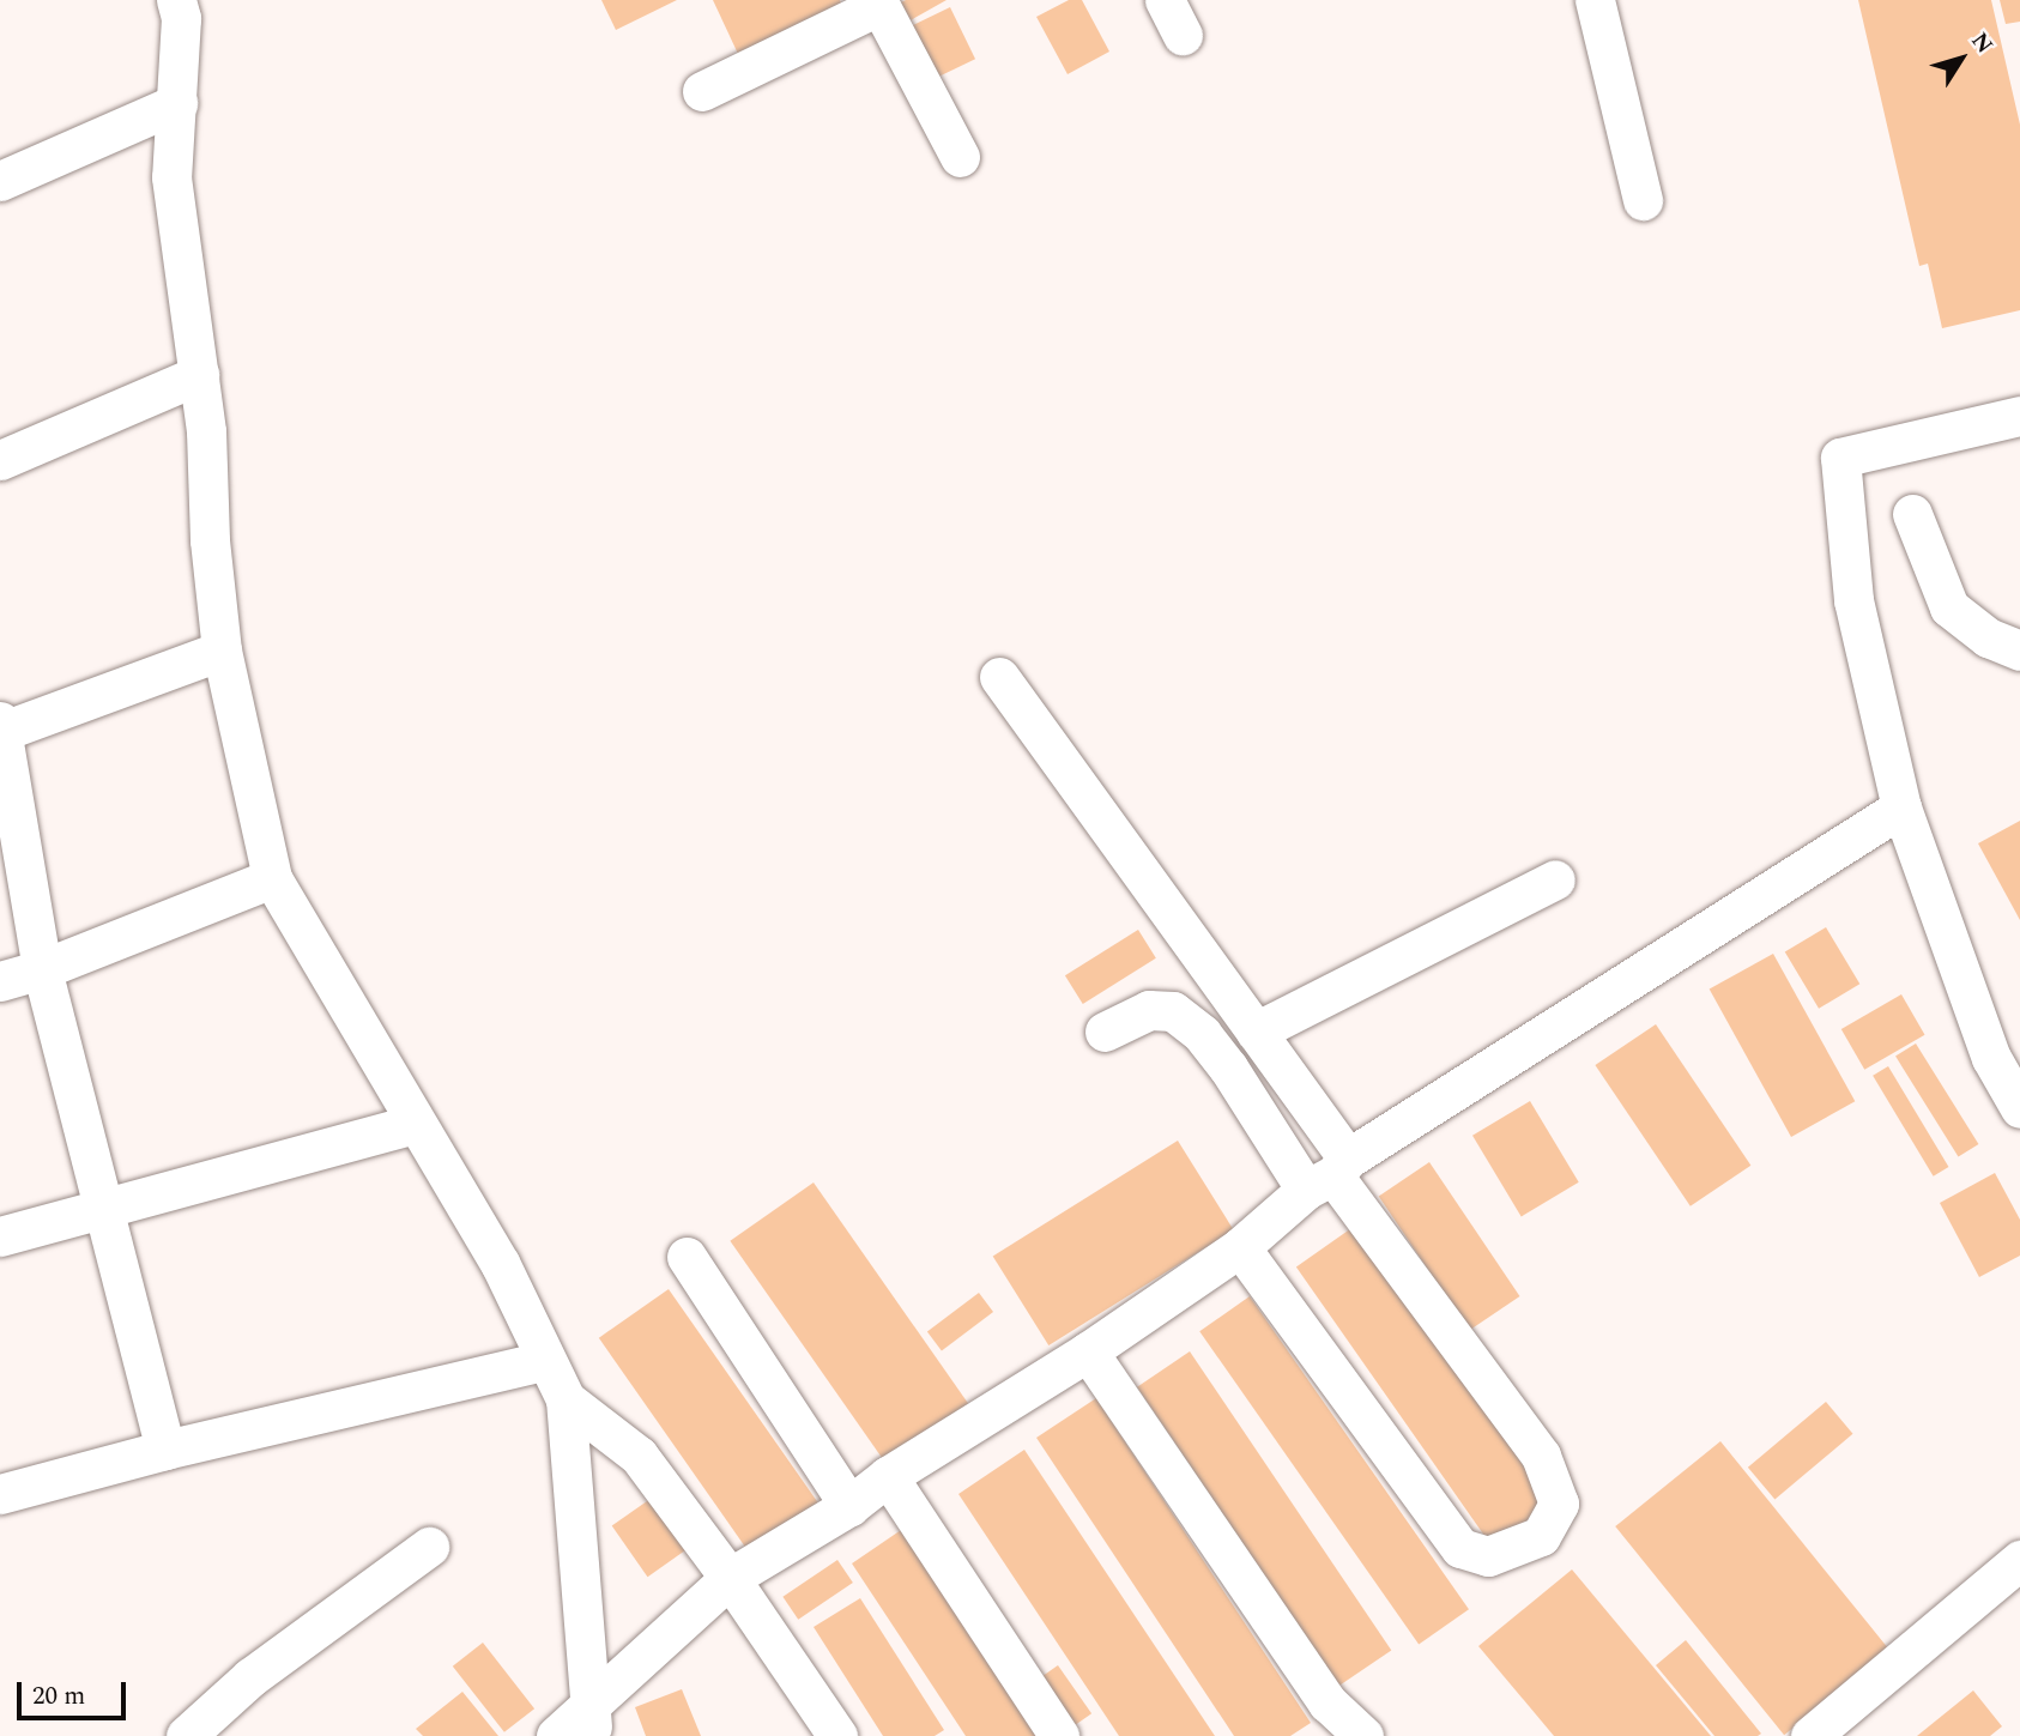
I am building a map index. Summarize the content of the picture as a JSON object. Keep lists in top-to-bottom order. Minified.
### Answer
{"scale_bar":"20 m","north":"top right"}
